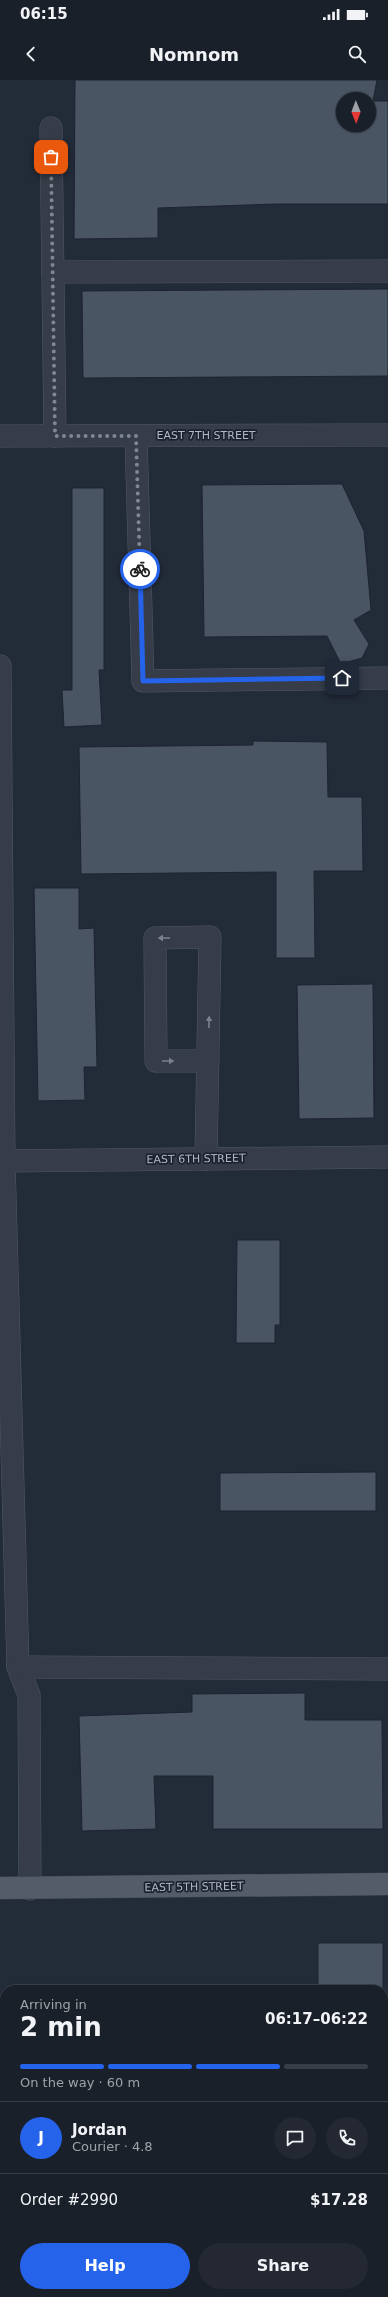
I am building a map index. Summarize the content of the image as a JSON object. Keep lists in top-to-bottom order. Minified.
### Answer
{"streets":{"main road":["EAST 5TH STREET"],"street":["EAST 7TH STREET","EAST 6TH STREET"]},"north":"bottom","page":{"status":"06:15","header":"Nomnom","heading":["2 min","Arriving in","06:17–06:22"],"panel":["Jordan","Courier · 4.8","Order #2990","$17.28"],"bar":"On the way · 60 m","round":"J","buttons":["Help","Share"]}}
